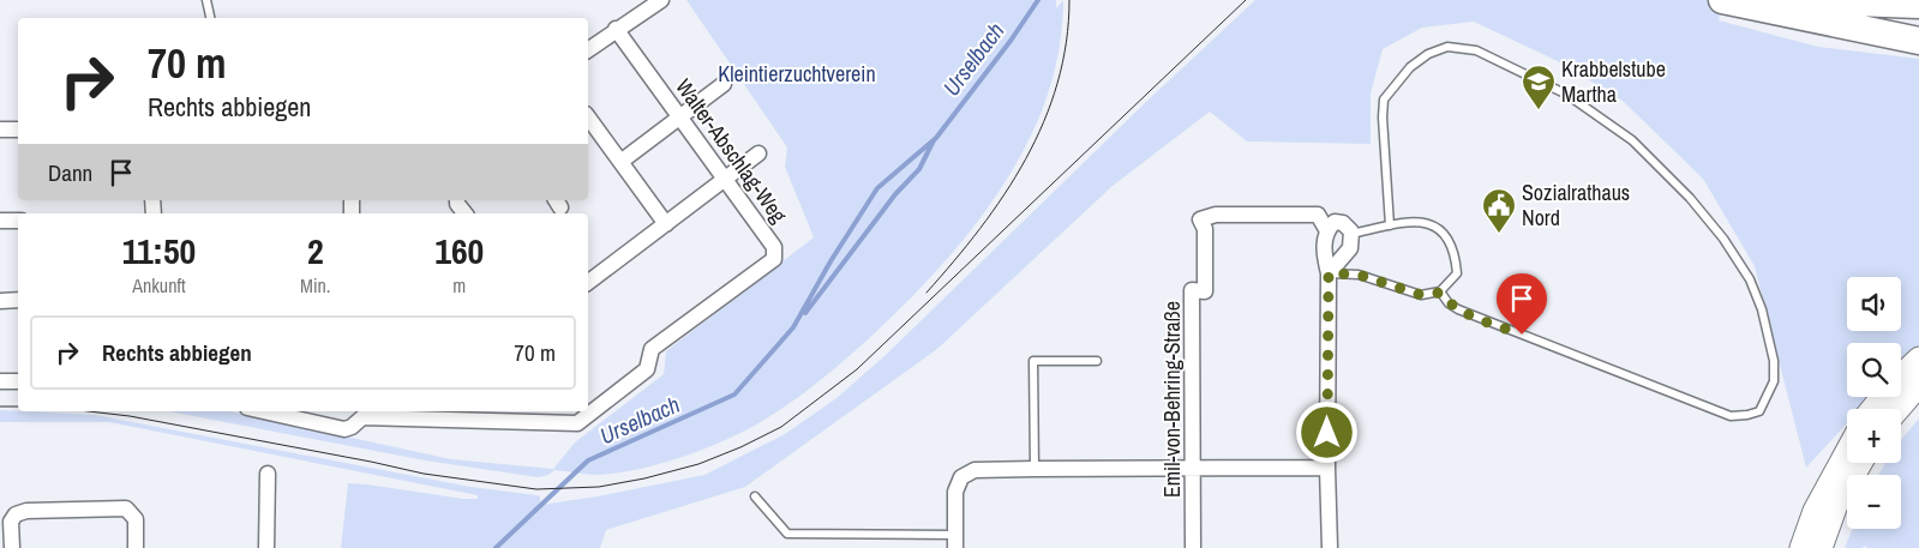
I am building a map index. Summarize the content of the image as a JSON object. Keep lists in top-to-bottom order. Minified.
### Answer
{"streets":{"street":["Walter-Abschlag-Weg","Emil-von-Behring-Straße"]},"water":["Urselbach"],"parks":["Kleintierzuchtverein"],"places":{"school or university":["Krabbelstube Martha"],"public building":["Sozialrathaus Nord"]},"page":{"turn":["70 m","Rechts abbiegen"],"then":"Dann","eta":["11:50","Ankunft","2","Min.","160","m"],"map_buttons":["+","−"],"list":[{"name":"Rechts abbiegen","value":"70 m"}]}}
